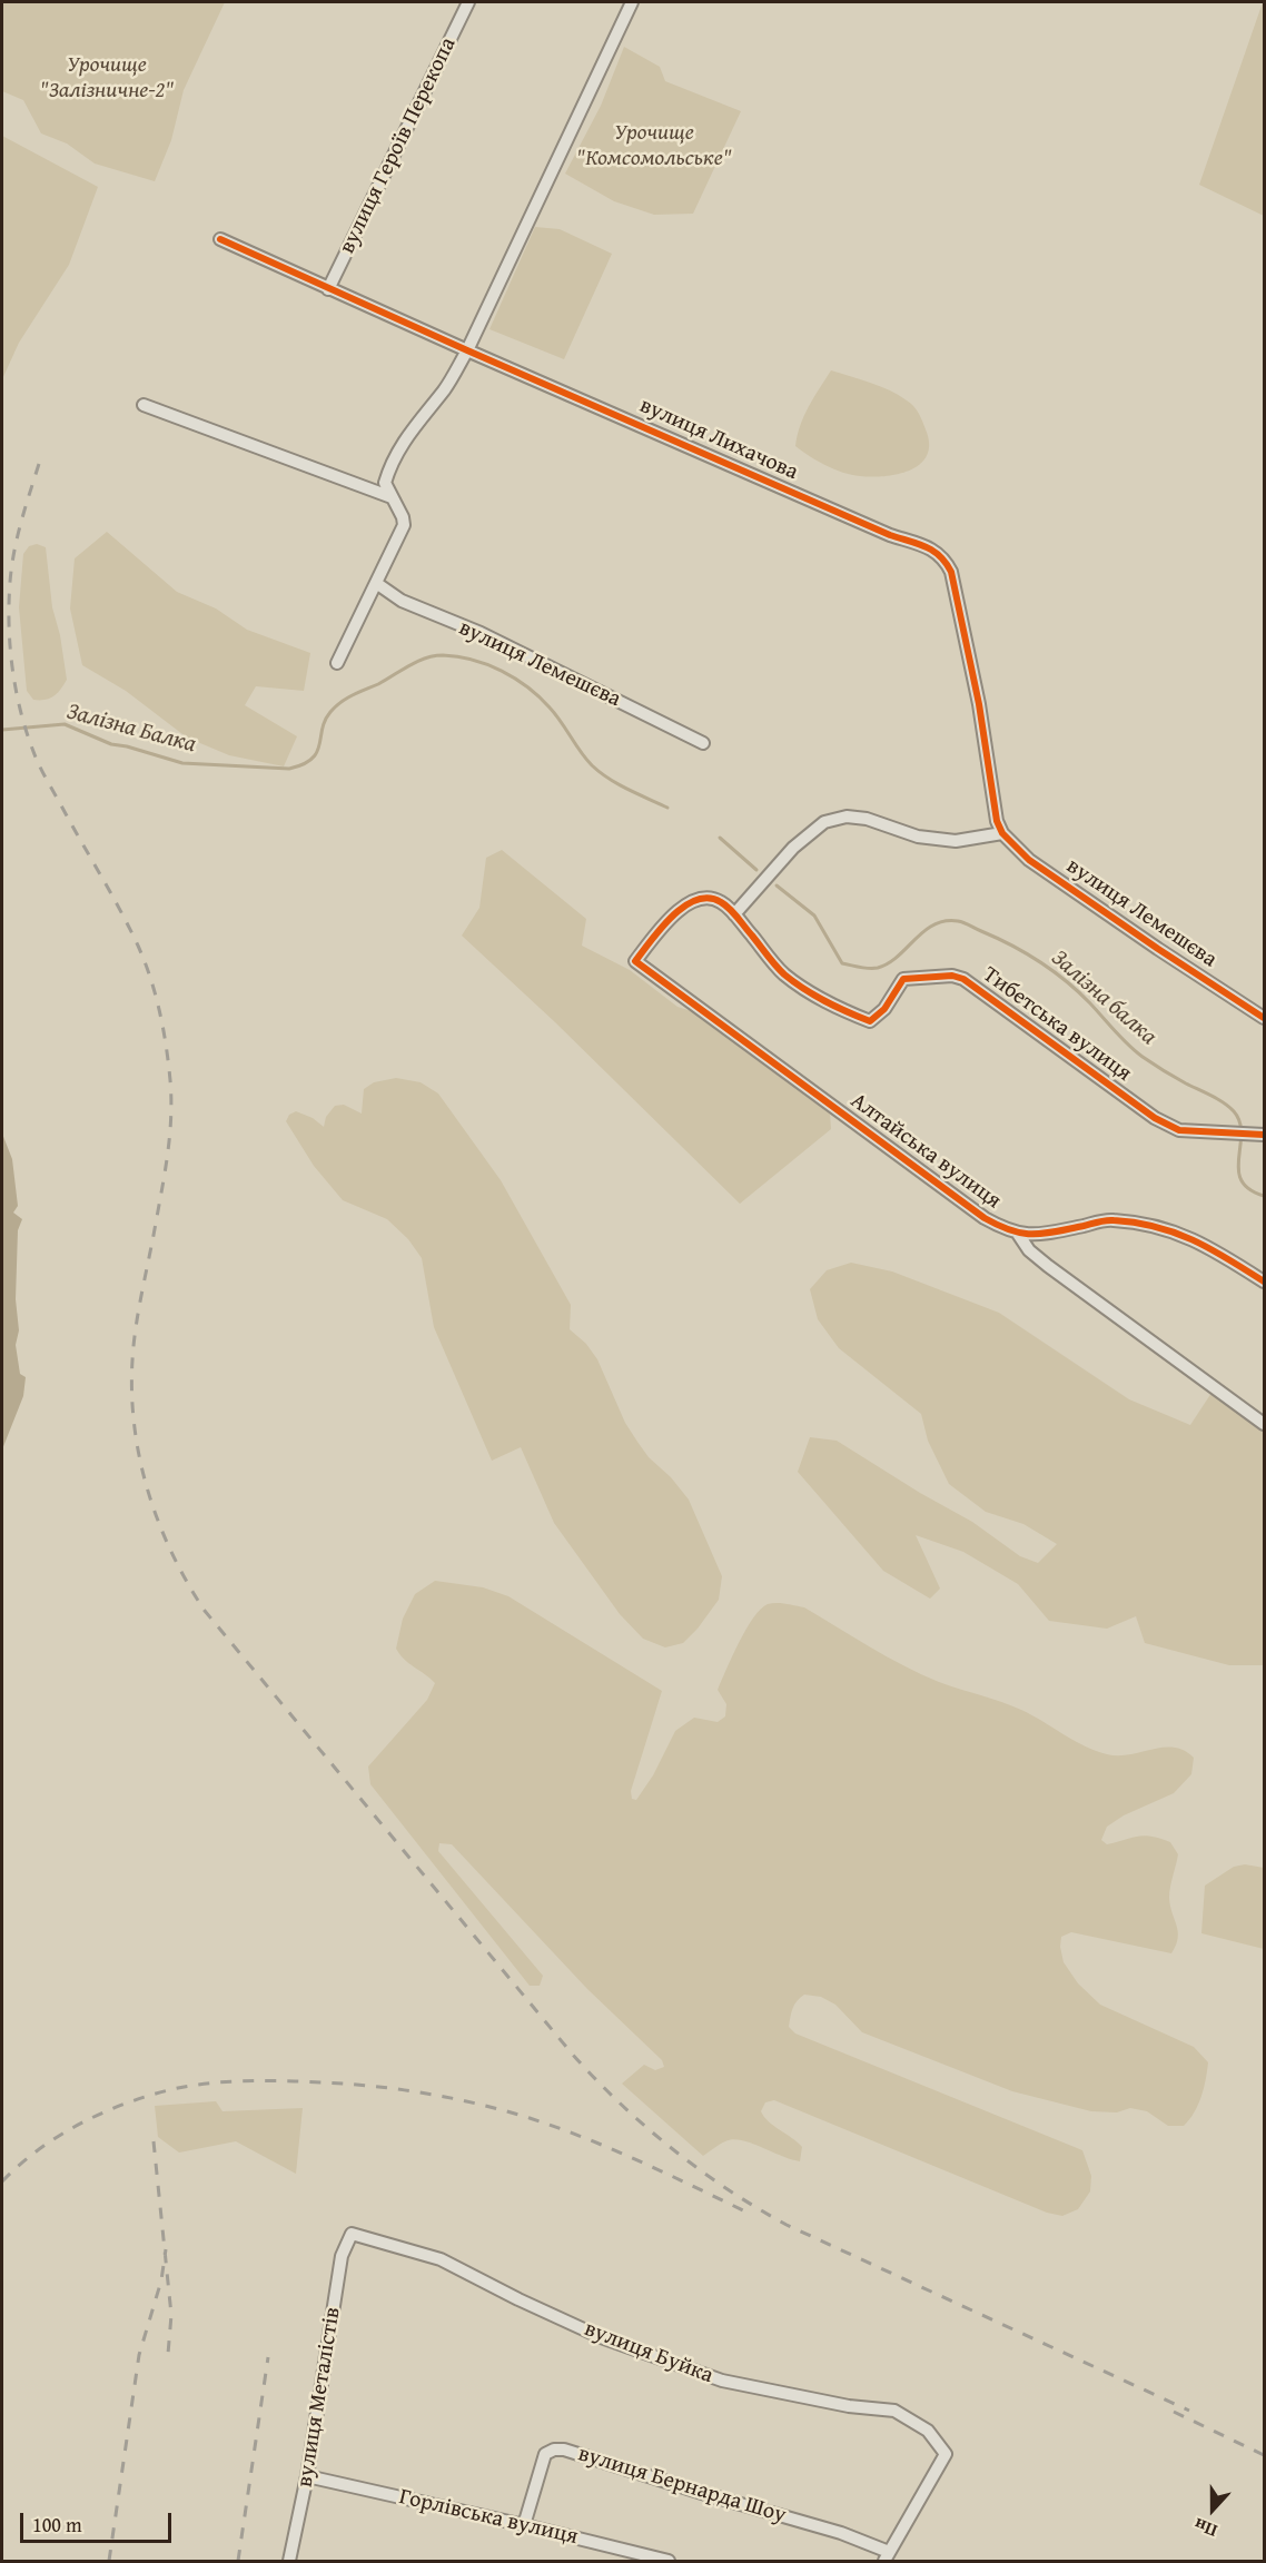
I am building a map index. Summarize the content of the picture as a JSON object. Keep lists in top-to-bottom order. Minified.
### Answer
{"streets":{"street":["вулиця Героїв Перекопа","вулиця Лихачова","вулиця Лемешєва","Тибетська вулиця","Алтайська вулиця","вулиця Буйка","вулиця Металістів","вулиця Бернарда Шоу","Горлівська вулиця"]},"crossings":[["вулиця Героїв Перекопа","вулиця Лихачова"],["вулиця Лихачова","вулиця Лемешєва"],["Тибетська вулиця","Алтайська вулиця"],["вулиця Буйка","вулиця Металістів"],["вулиця Буйка","вулиця Бернарда Шоу"],["вулиця Металістів","Горлівська вулиця"],["вулиця Бернарда Шоу","Горлівська вулиця"]],"water":["Залізна Балка","Залізна балка"],"parks":["Урочище \"Залізничне-2\"","Урочище \"Комсомольське\""],"scale_bar":"100 m","north":"bottom"}
